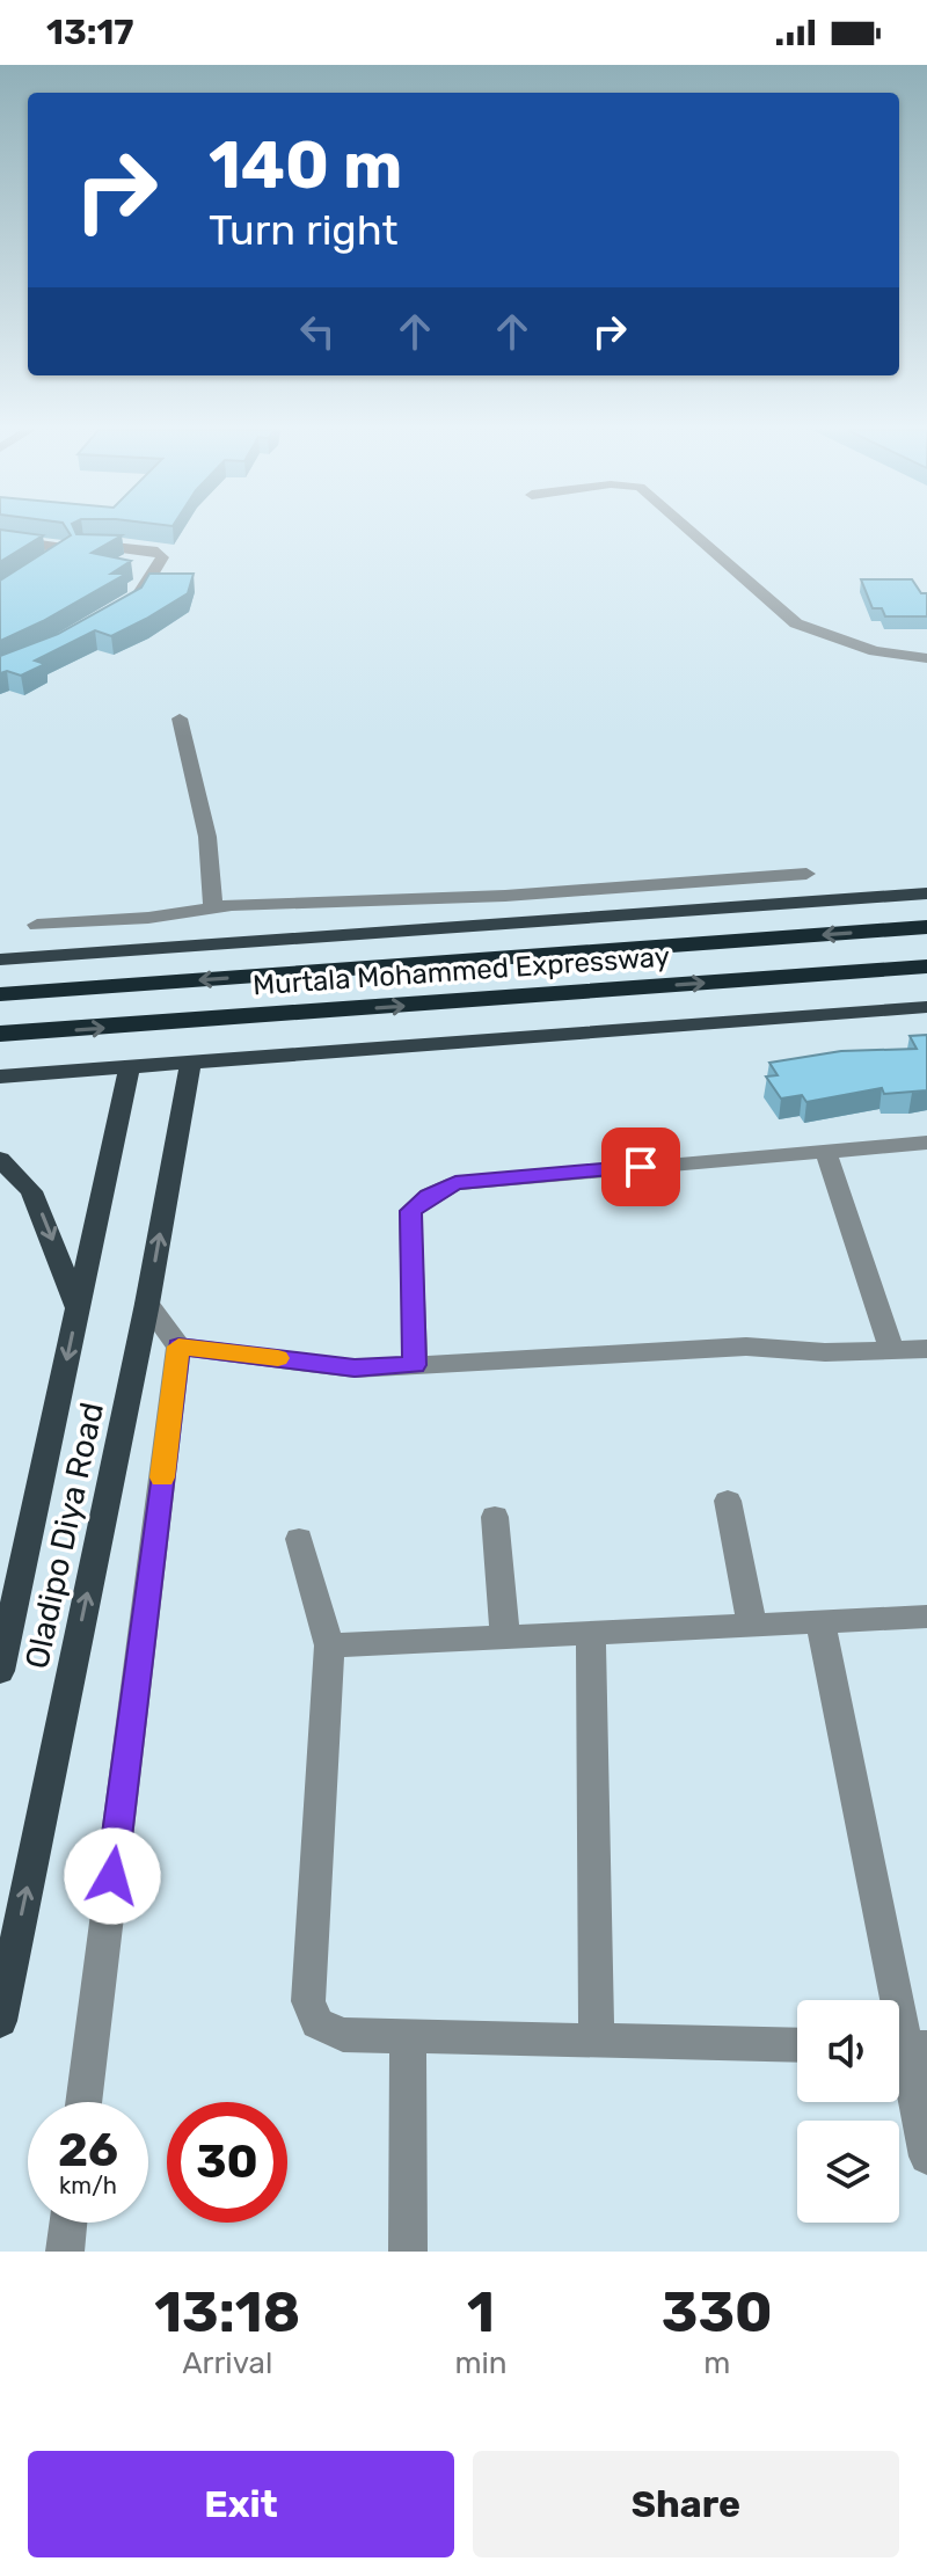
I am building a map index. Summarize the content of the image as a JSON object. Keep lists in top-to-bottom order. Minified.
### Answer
{"streets":{"highway":["Murtala Mohammed Expressway"],"main road":["Oladipo Diya Road"]},"page":{"status":"13:17","turn":["140 m","Turn right"],"speed":"26 km/h","limit":"30","eta":["13:18","Arrival","1","min","330","m"],"buttons":["Exit","Share"]}}
